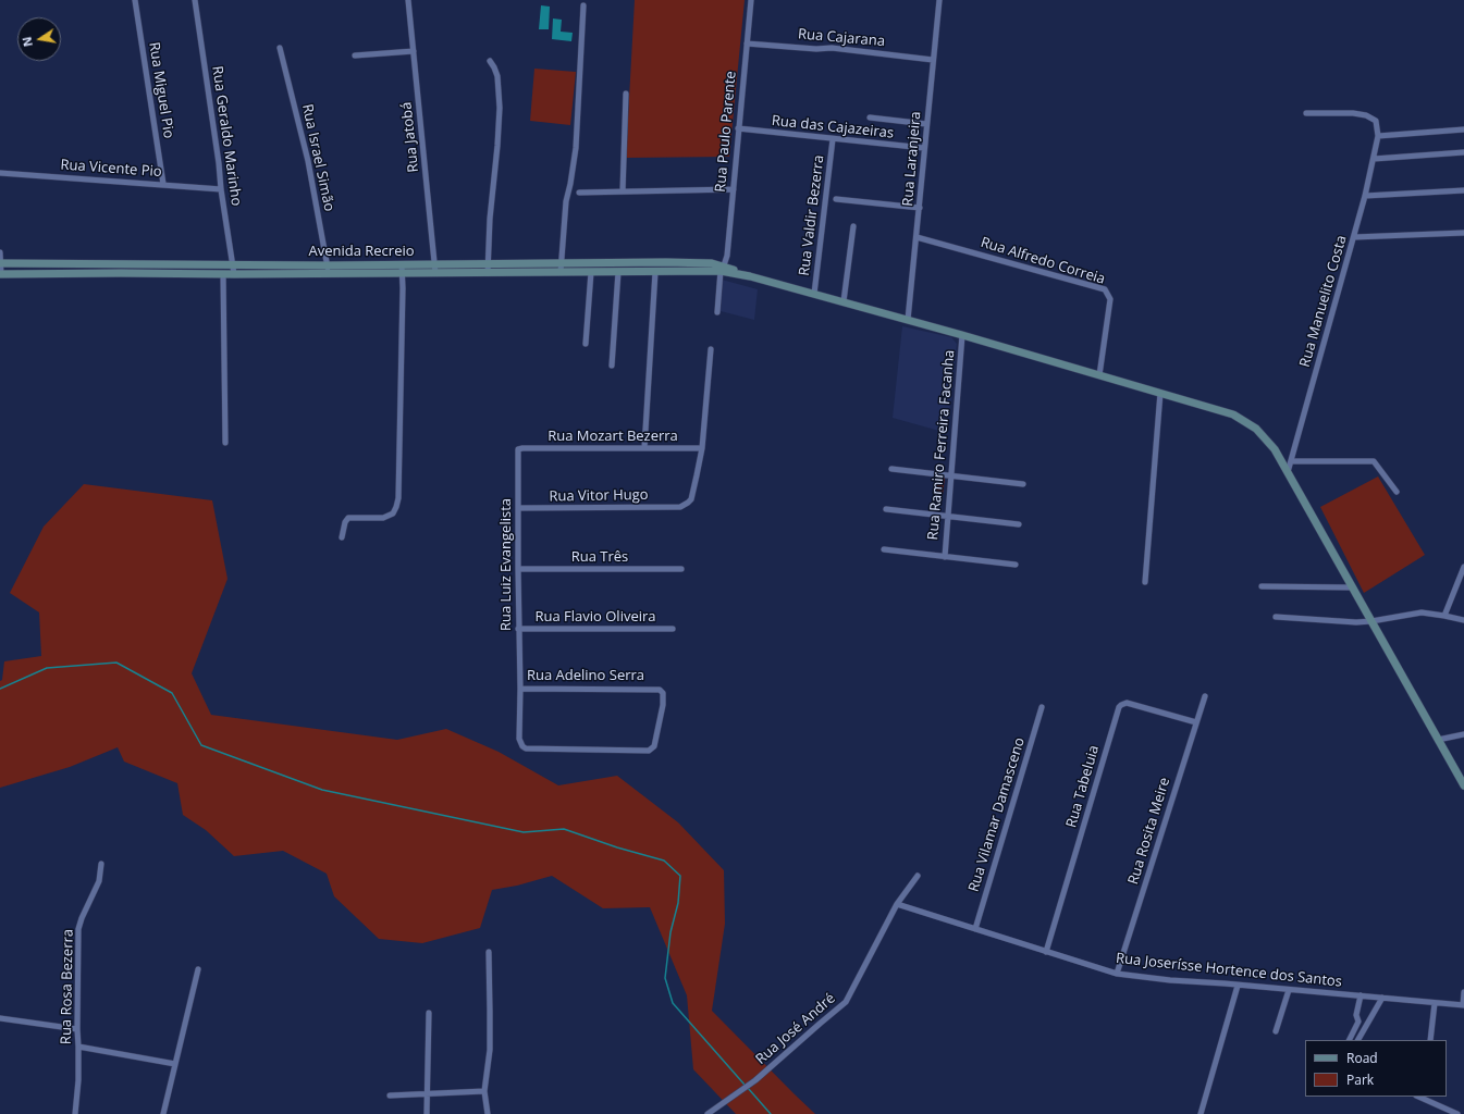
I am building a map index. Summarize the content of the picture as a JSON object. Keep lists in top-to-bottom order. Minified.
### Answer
{"streets":{"main road":["Avenida Recreio"],"street":["Rua Cajarana","Rua Miguel Pio","Rua das Cajazeiras","Rua Paulo Parente","Rua Geraldo Marinho","Rua Jatobá","Rua Israel Simão","Rua Laranjeira","Rua Vicente Pio","Rua Valdir Bezerra","Rua Alfredo Correia","Rua Manuelito Costa","Rua Mozart Bezerra","Rua Ramiro Ferreira Facanha","Rua Vitor Hugo","Rua Três","Rua Luiz Evangelista","Rua Flavio Oliveira","Rua Adelino Serra","Rua Tabeluia","Rua Vilamar Damasceno","Rua Rosita Meire","Rua Joserísse Hortence dos Santos","Rua Rosa Bezerra","Rua José André"]},"crossings":[["Rua Cajarana","Rua Paulo Parente"],["Rua Cajarana","Rua Laranjeira"],["Rua Miguel Pio","Rua Vicente Pio"],["Rua das Cajazeiras","Rua Paulo Parente"],["Rua das Cajazeiras","Rua Laranjeira"],["Rua das Cajazeiras","Rua Valdir Bezerra"],["Rua Paulo Parente","Avenida Recreio"],["Rua Geraldo Marinho","Rua Vicente Pio"],["Rua Geraldo Marinho","Avenida Recreio"],["Rua Jatobá","Avenida Recreio"],["Rua Israel Simão","Avenida Recreio"],["Rua Laranjeira","Rua Alfredo Correia"],["Rua Mozart Bezerra","Rua Vitor Hugo"],["Rua Mozart Bezerra","Rua Luiz Evangelista"],["Rua Vitor Hugo","Rua Luiz Evangelista"],["Rua Três","Rua Luiz Evangelista"],["Rua Luiz Evangelista","Rua Flavio Oliveira"],["Rua Luiz Evangelista","Rua Adelino Serra"],["Rua Tabeluia","Rua Rosita Meire"],["Rua Tabeluia","Rua Joserísse Hortence dos Santos"],["Rua Vilamar Damasceno","Rua Joserísse Hortence dos Santos"],["Rua Rosita Meire","Rua Joserísse Hortence dos Santos"],["Rua Joserísse Hortence dos Santos","Rua José André"]],"legend":["Road","Park"],"north":"left"}
